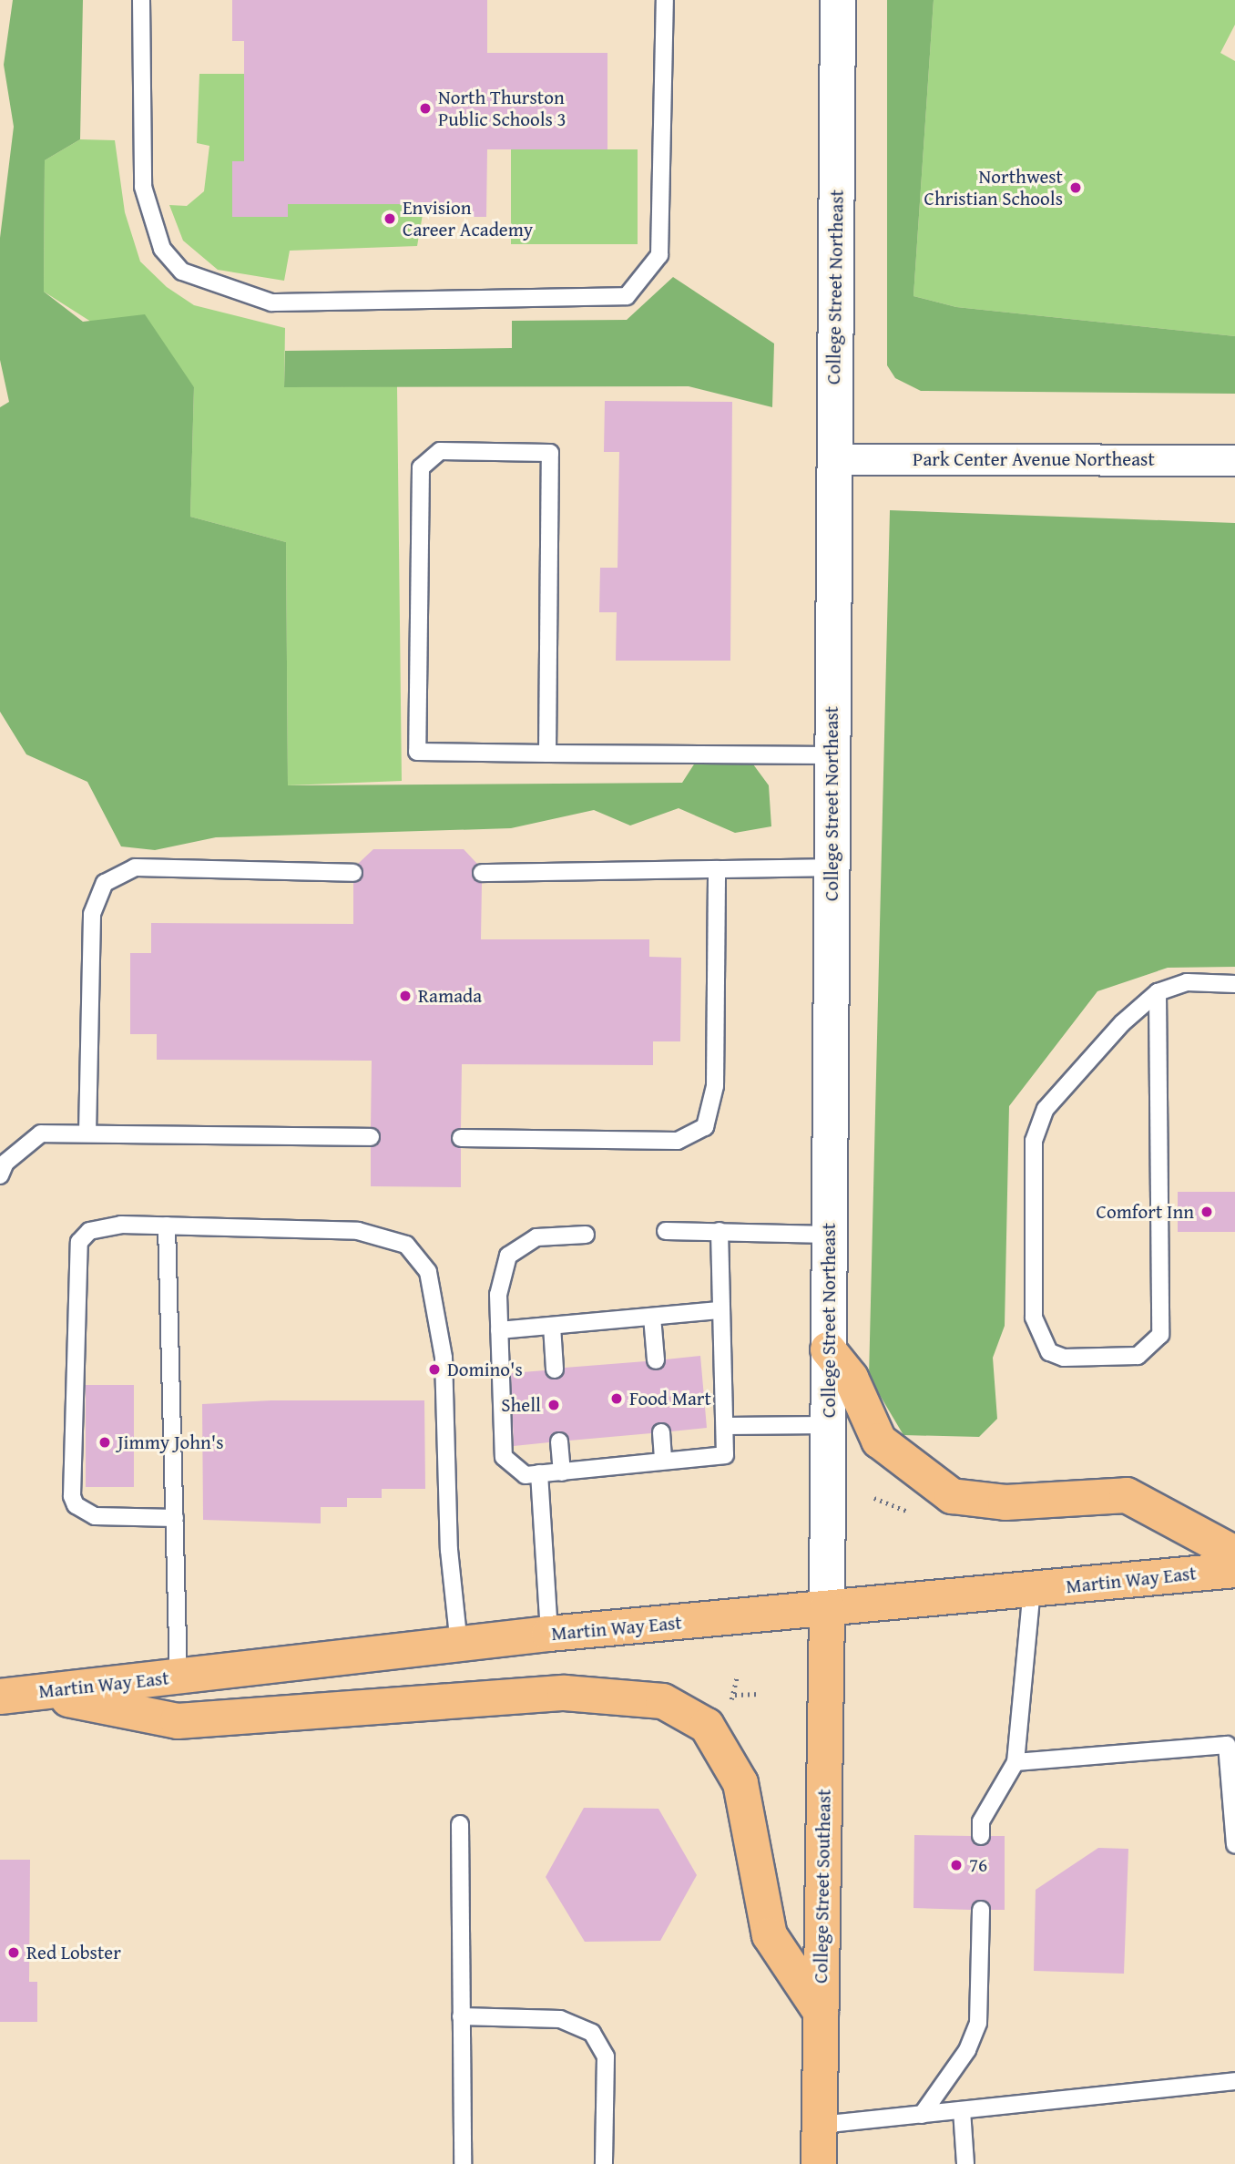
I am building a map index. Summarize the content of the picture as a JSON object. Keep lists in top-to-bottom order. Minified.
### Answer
{"streets":{"main road":["Martin Way East","College Street Southeast"],"street":["College Street Northeast","Park Center Avenue Northeast"]},"crossings":[["College Street Northeast","Park Center Avenue Northeast"],["College Street Northeast","Martin Way East"],["College Street Northeast","College Street Southeast"],["Martin Way East","College Street Southeast"]],"places":["North Thurston Public Schools 3","Northwest Christian Schools","Envision Career Academy","Ramada","Comfort Inn","Domino's","Food Mart","Shell","Jimmy John's","76","Red Lobster"]}
